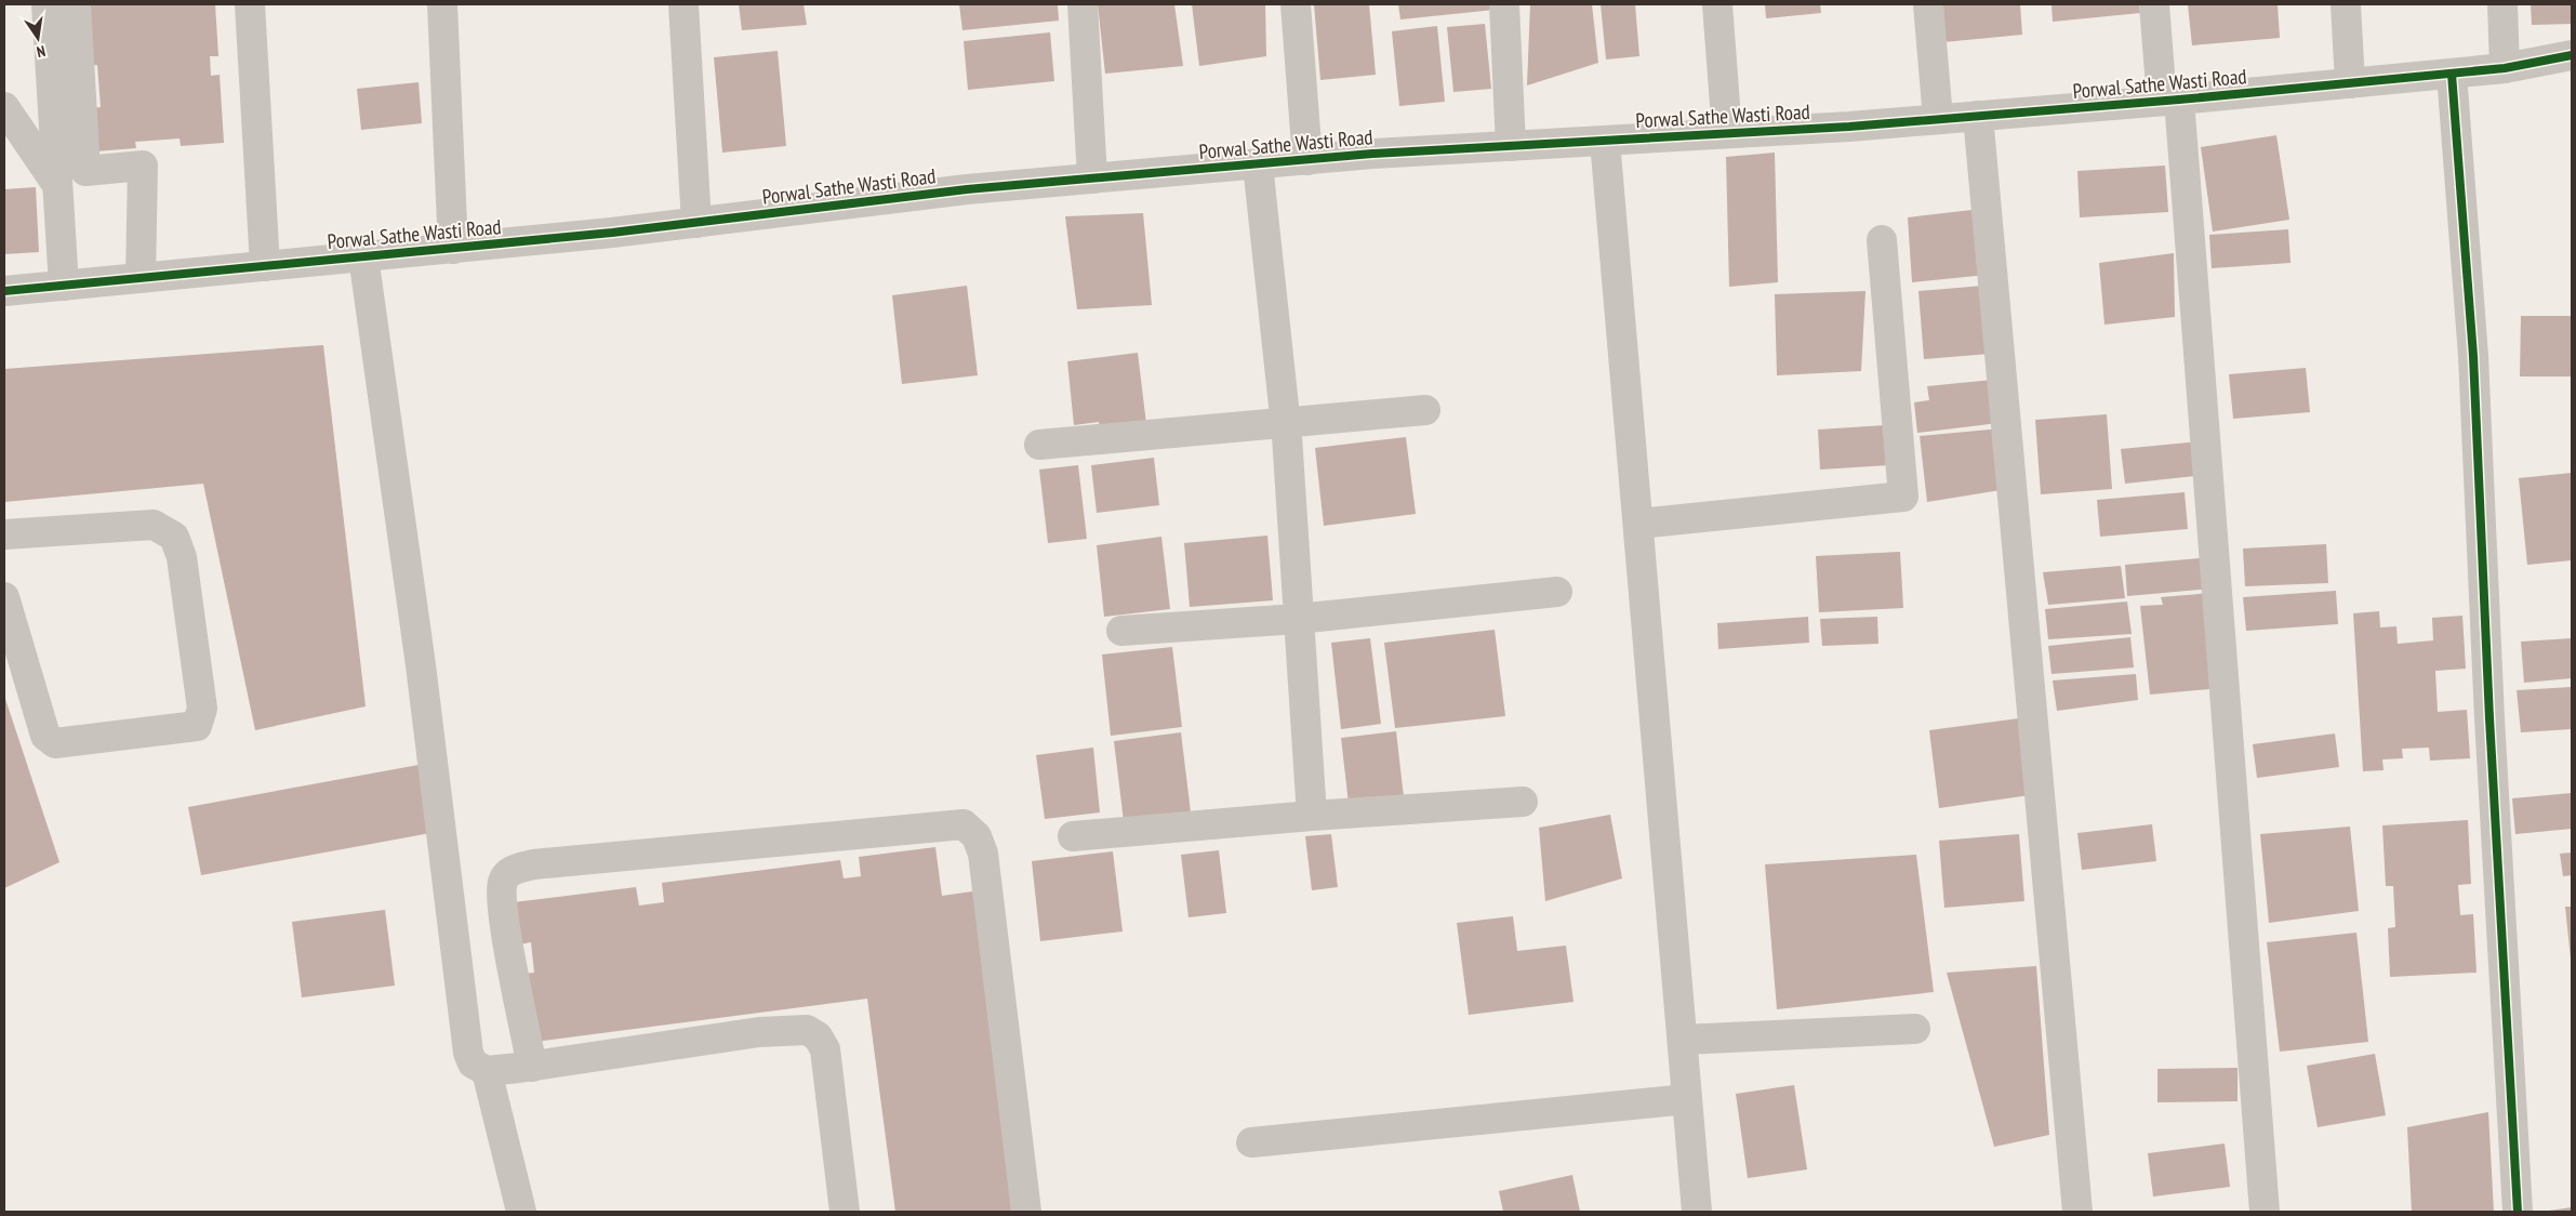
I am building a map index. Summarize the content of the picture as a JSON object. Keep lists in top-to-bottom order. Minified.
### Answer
{"streets":{"street":["Porwal Sathe Wasti Road"]},"north":"bottom"}
